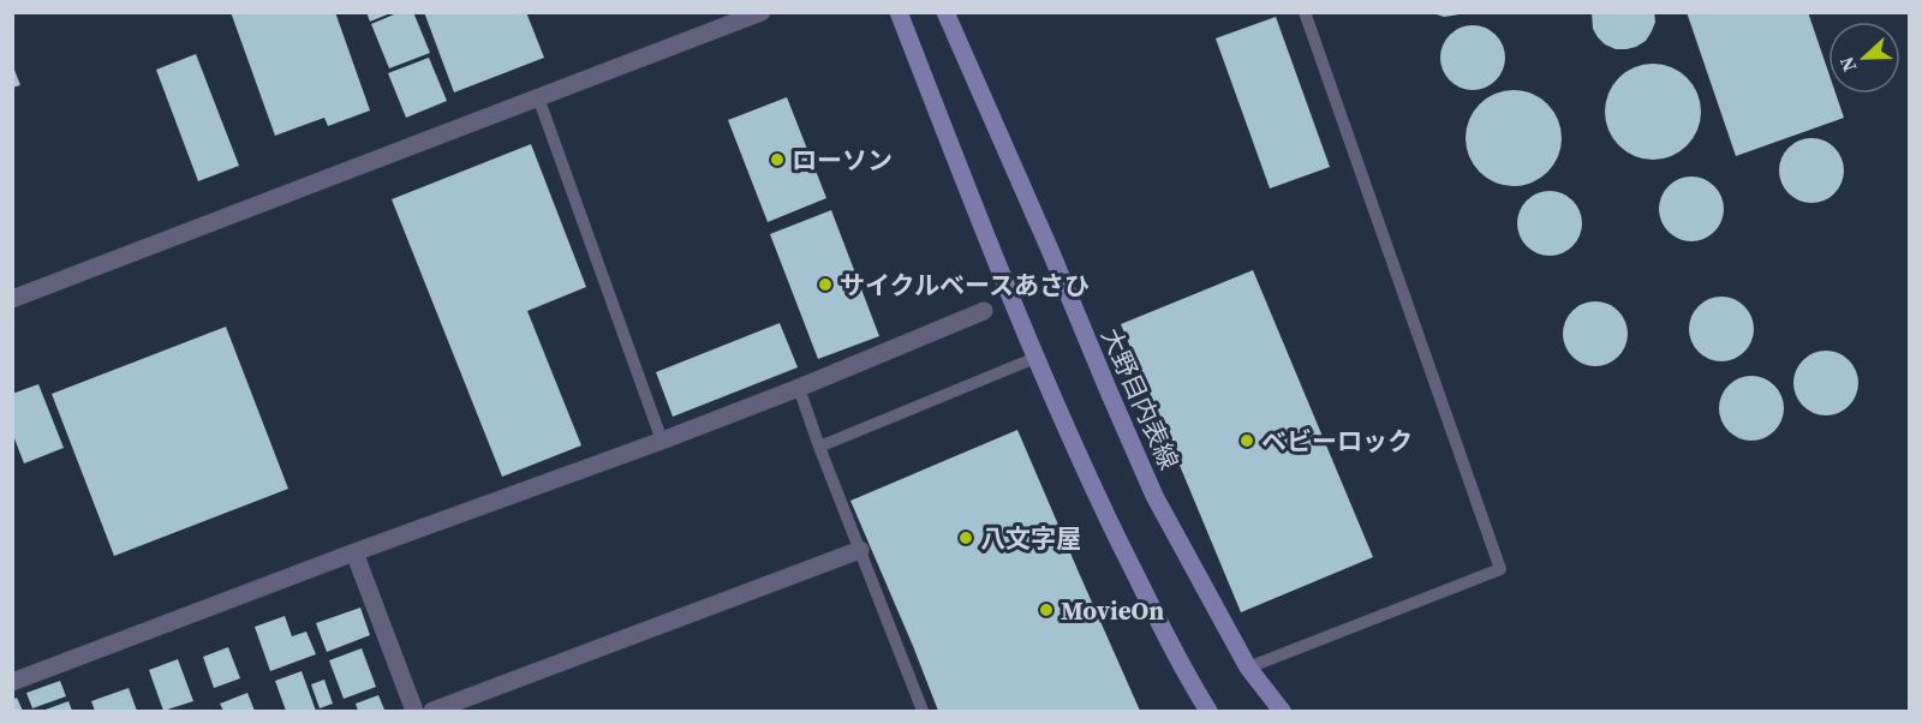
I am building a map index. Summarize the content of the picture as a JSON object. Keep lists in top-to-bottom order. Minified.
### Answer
{"streets":{"main road":["大野目内表線"]},"places":["ローソン","サイクルベースあさひ","ベビーロック","八文字屋","MovieOn"],"north":"left"}
